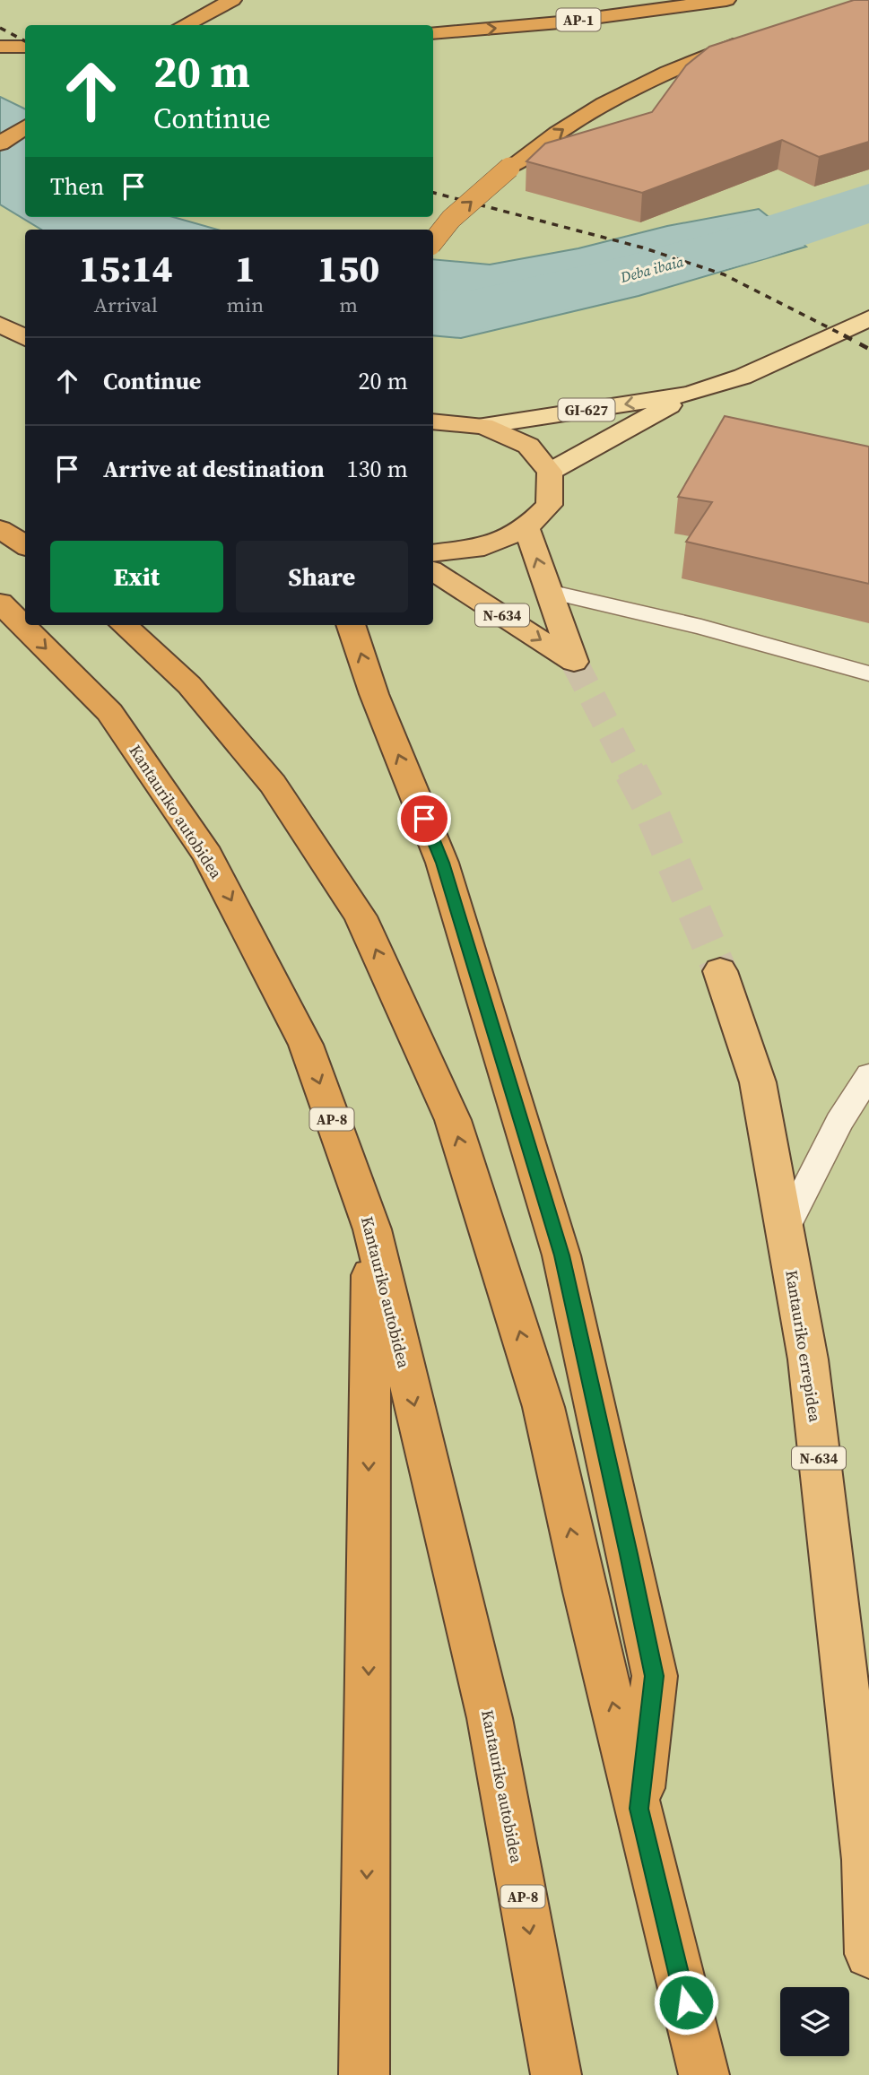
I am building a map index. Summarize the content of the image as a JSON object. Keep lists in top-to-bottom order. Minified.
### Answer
{"streets":{"highway":["AP-1","N-634","Kantauriko autobidea","AP-8","Kantauriko errepidea"],"main road":["GI-627"]},"water":["Deba ibaia"],"page":{"turn":["20 m","Continue"],"then":"Then","eta":["15:14","Arrival","1","min","150","m"],"list":[{"name":"Continue","value":"20 m"},{"name":"Arrive at destination","value":"130 m"}],"buttons":["Exit","Share"]}}
